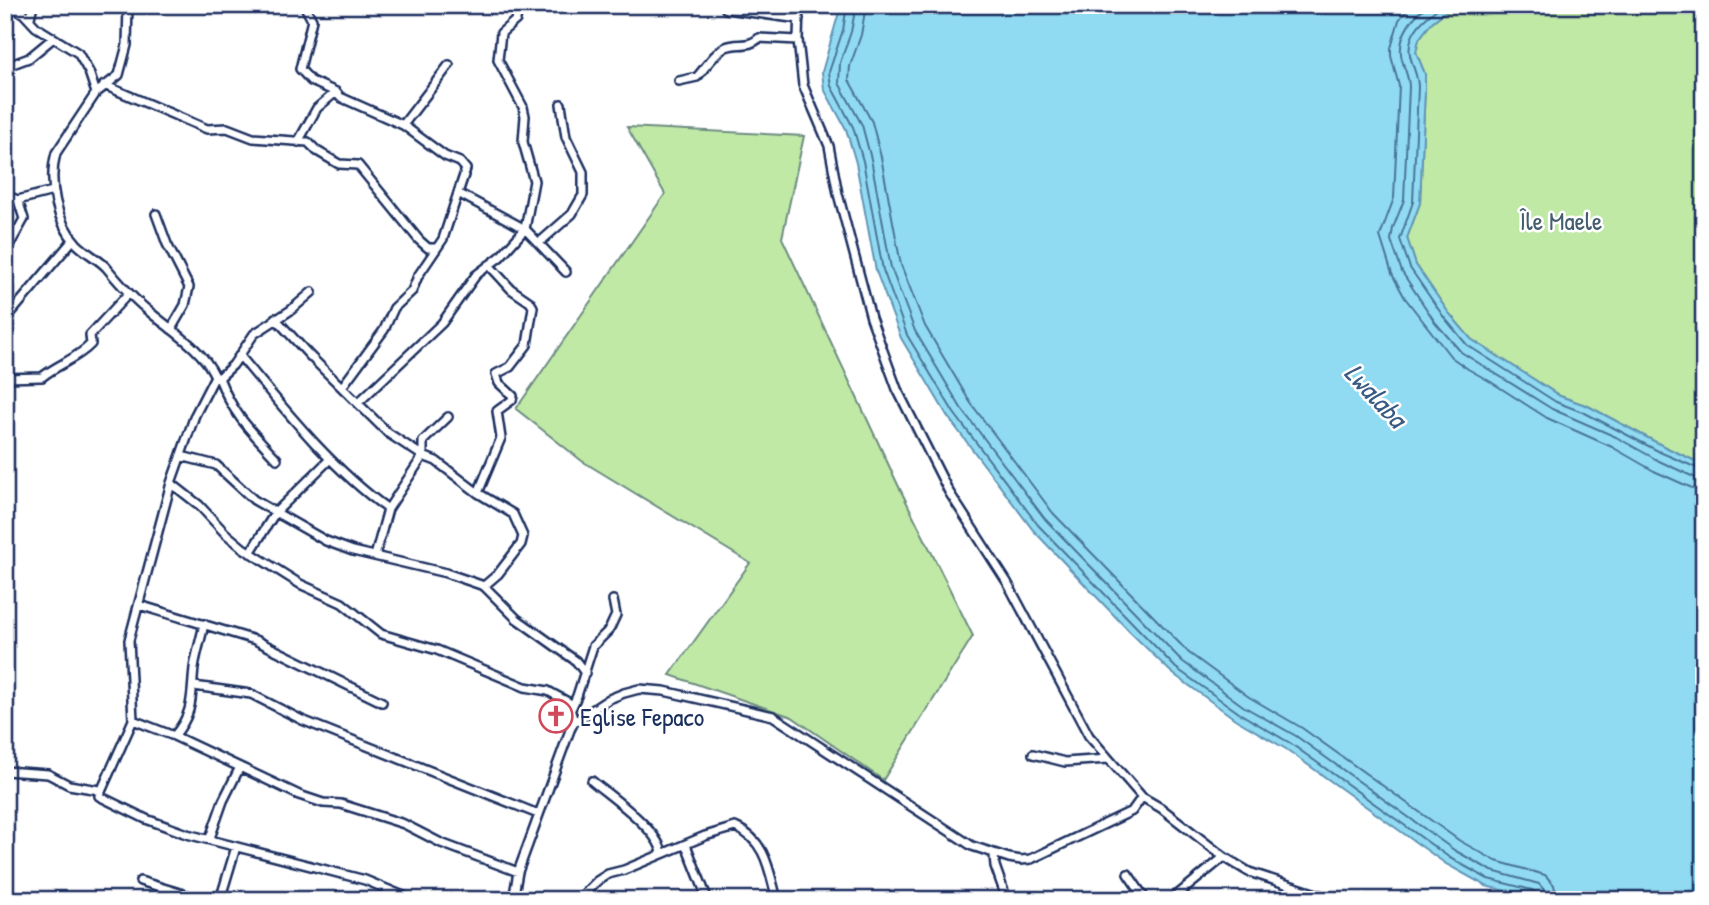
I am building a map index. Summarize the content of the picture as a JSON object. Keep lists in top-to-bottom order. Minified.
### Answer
{"water":["Lwalaba"],"parks":["Île Maele"],"places":{"church":["Eglise Fepaco"]}}
